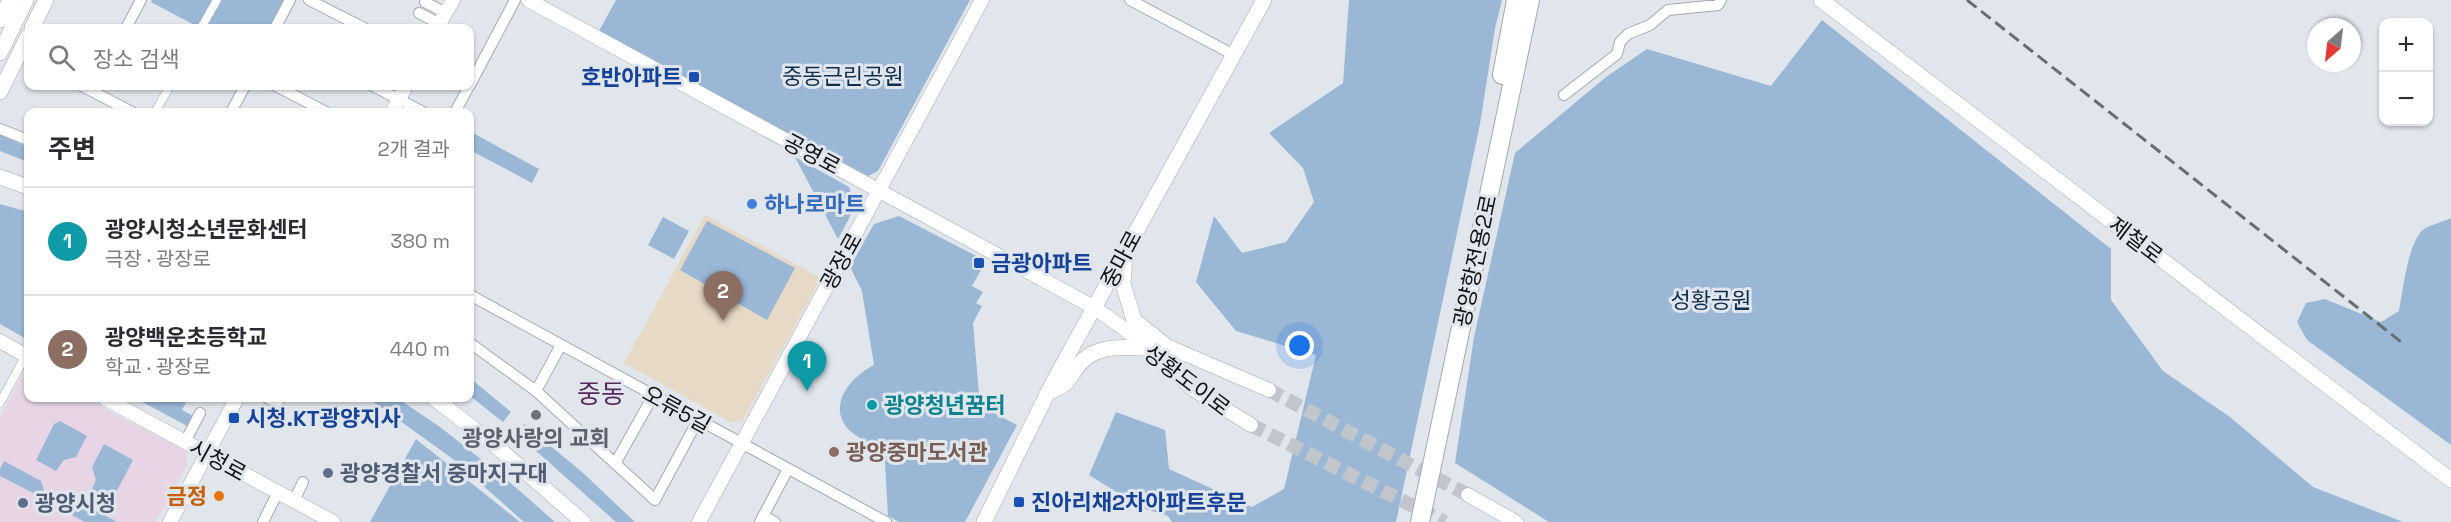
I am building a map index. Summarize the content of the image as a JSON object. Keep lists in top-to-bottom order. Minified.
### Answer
{"streets":{"highway":["광양항전용2로"],"main road":["제철로","중마로"],"street":["공영로","광장로","성황도이로","오류5길","시청로"]},"crossings":[["공영로","중마로"],["공영로","광장로"],["공영로","성황도이로"],["중마로","성황도이로"],["광장로","오류5길"]],"districts":["중동"],"parks":["중동근린공원","성황공원"],"places":{"transit":["호반아파트","금광아파트","시청.KT광양지사","진아리채2차아파트후문"],"other":["하나로마트","광양청년꿈터","광양사랑의 교회","광양중마도서관","광양경찰서 중마지구대","금정","광양시청"]},"north":"bottom left","page":{"map_buttons":["+","−"],"search":"장소 검색","heading":["주변","2개 결과"],"list":[{"mark":"1","name":"광양시청소년문화센터","note":"극장 · 광장로","value":"380 m"},{"mark":"2","name":"광양백운초등학교","note":"학교 · 광장로","value":"440 m"}],"pins":["2","1"]}}
